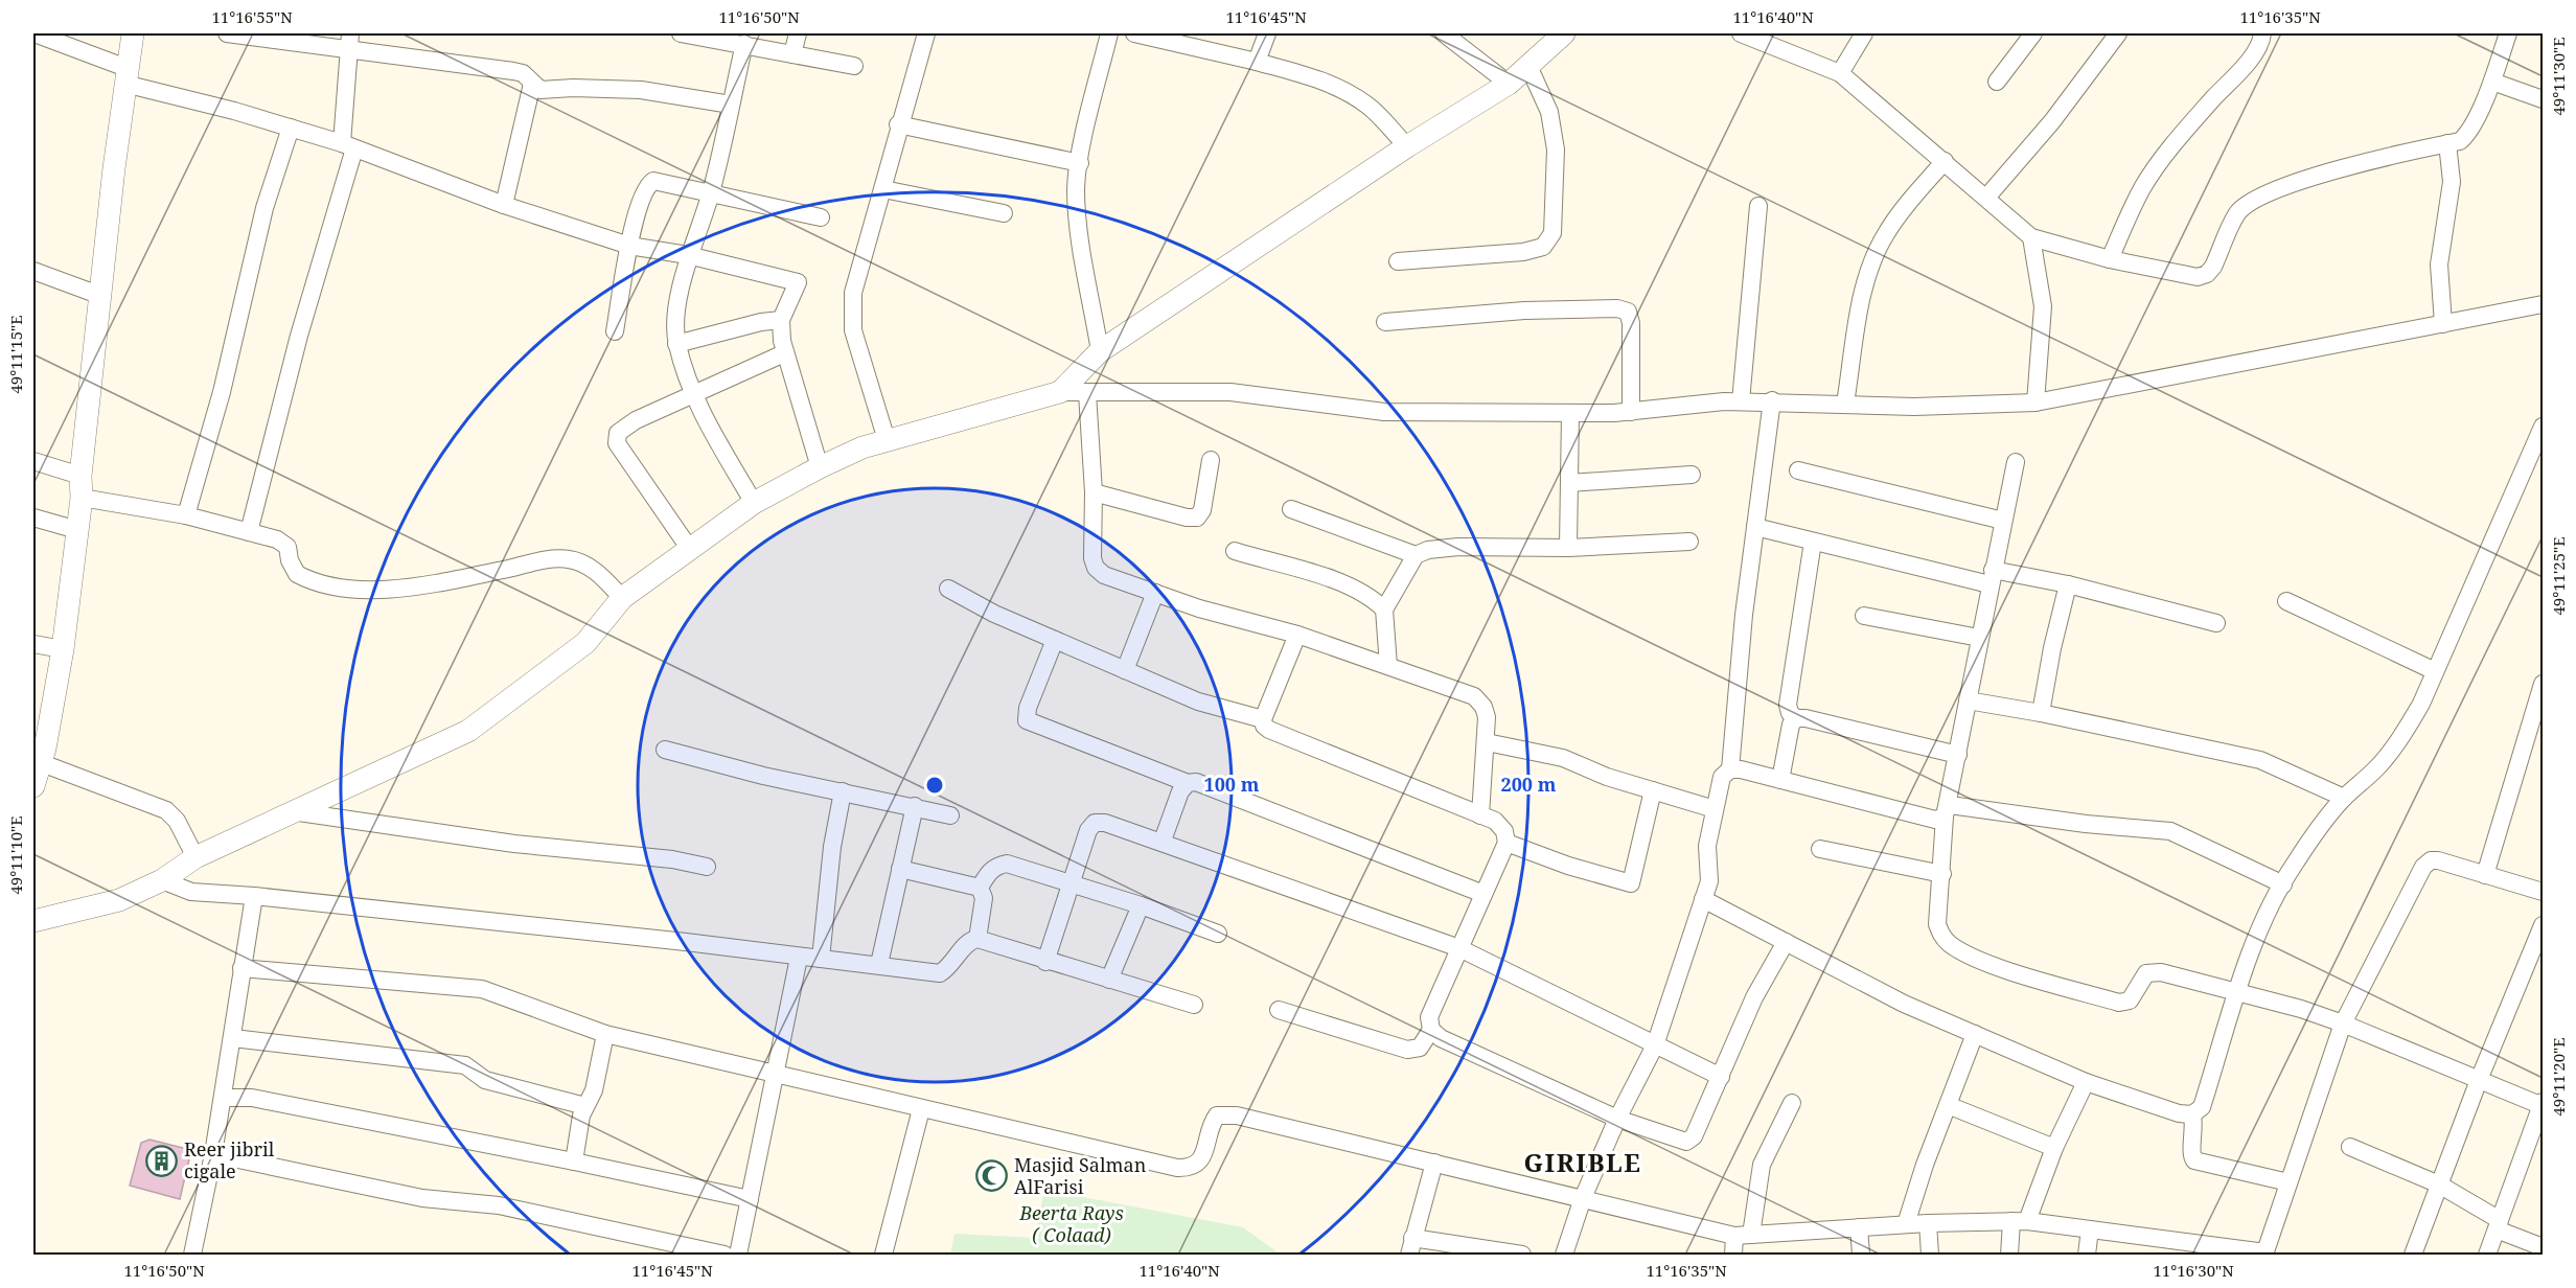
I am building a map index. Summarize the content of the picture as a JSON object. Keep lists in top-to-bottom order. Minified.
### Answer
{"districts":["GIRIBLE"],"parks":["Beerta Rays ( Colaad)"],"places":{"building":["Reer jibril cigale"],"mosque":["Masjid Salman AlFarisi"]},"coordinates":["11°16'55\"N","11°16'50\"N","11°16'45\"N","11°16'40\"N","11°16'35\"N","49°11'30\"E","49°11'15\"E","49°11'25\"E","49°11'10\"E","49°11'20\"E","11°16'30\"N"],"rings":["100 m","200 m"]}
